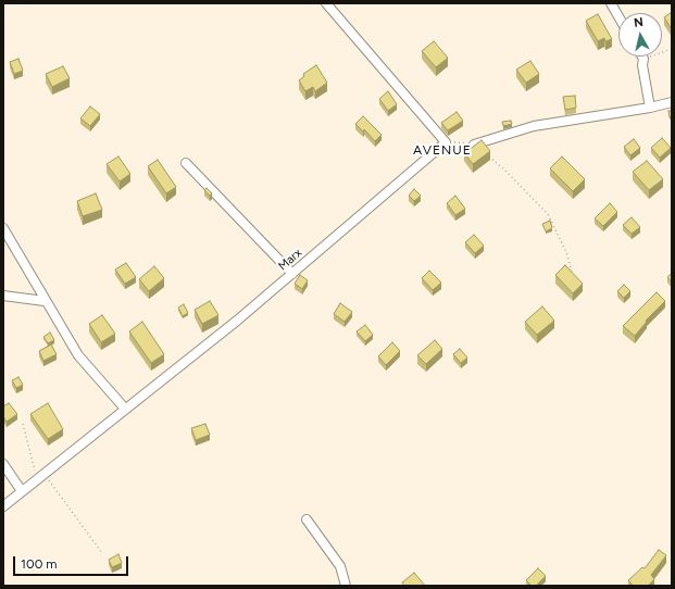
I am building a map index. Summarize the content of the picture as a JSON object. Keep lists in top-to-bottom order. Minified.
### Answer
{"streets":{"street":["Marx"]},"districts":["AVENUE"],"scale_bar":"100 m","north":"top"}
